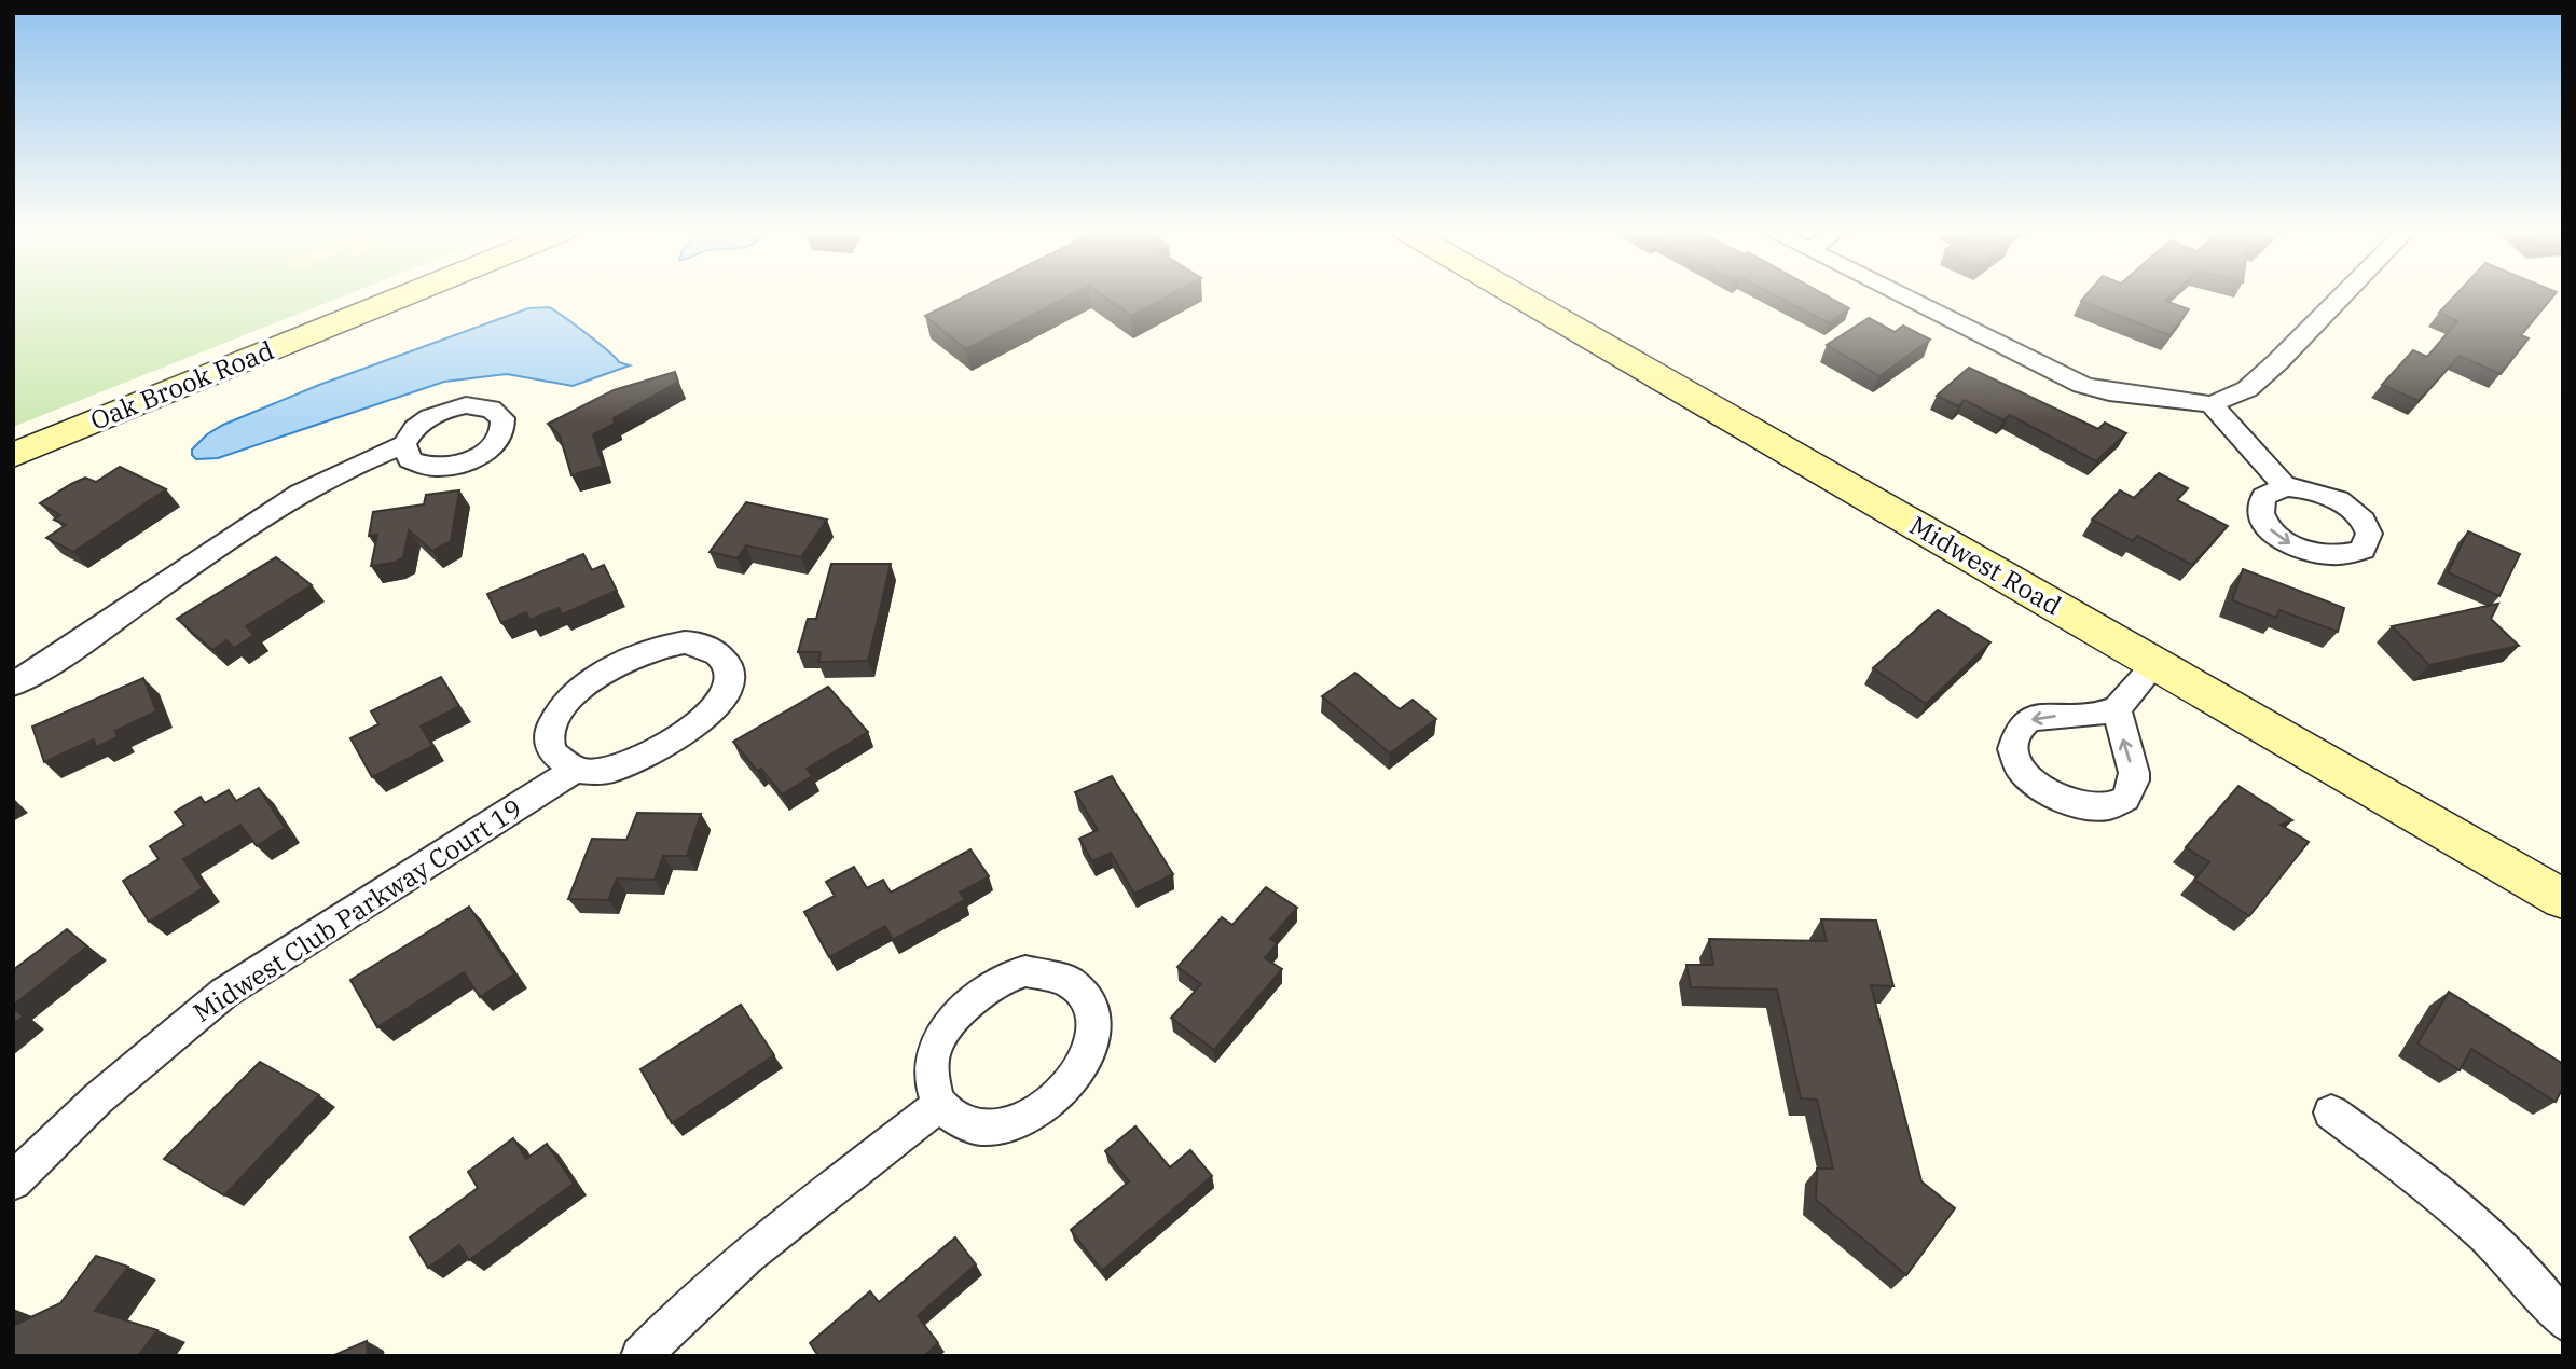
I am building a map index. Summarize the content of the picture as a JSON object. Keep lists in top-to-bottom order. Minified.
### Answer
{"streets":{"main road":["Oak Brook Road","Midwest Road"],"street":["Midwest Club Parkway Court 19"]}}
